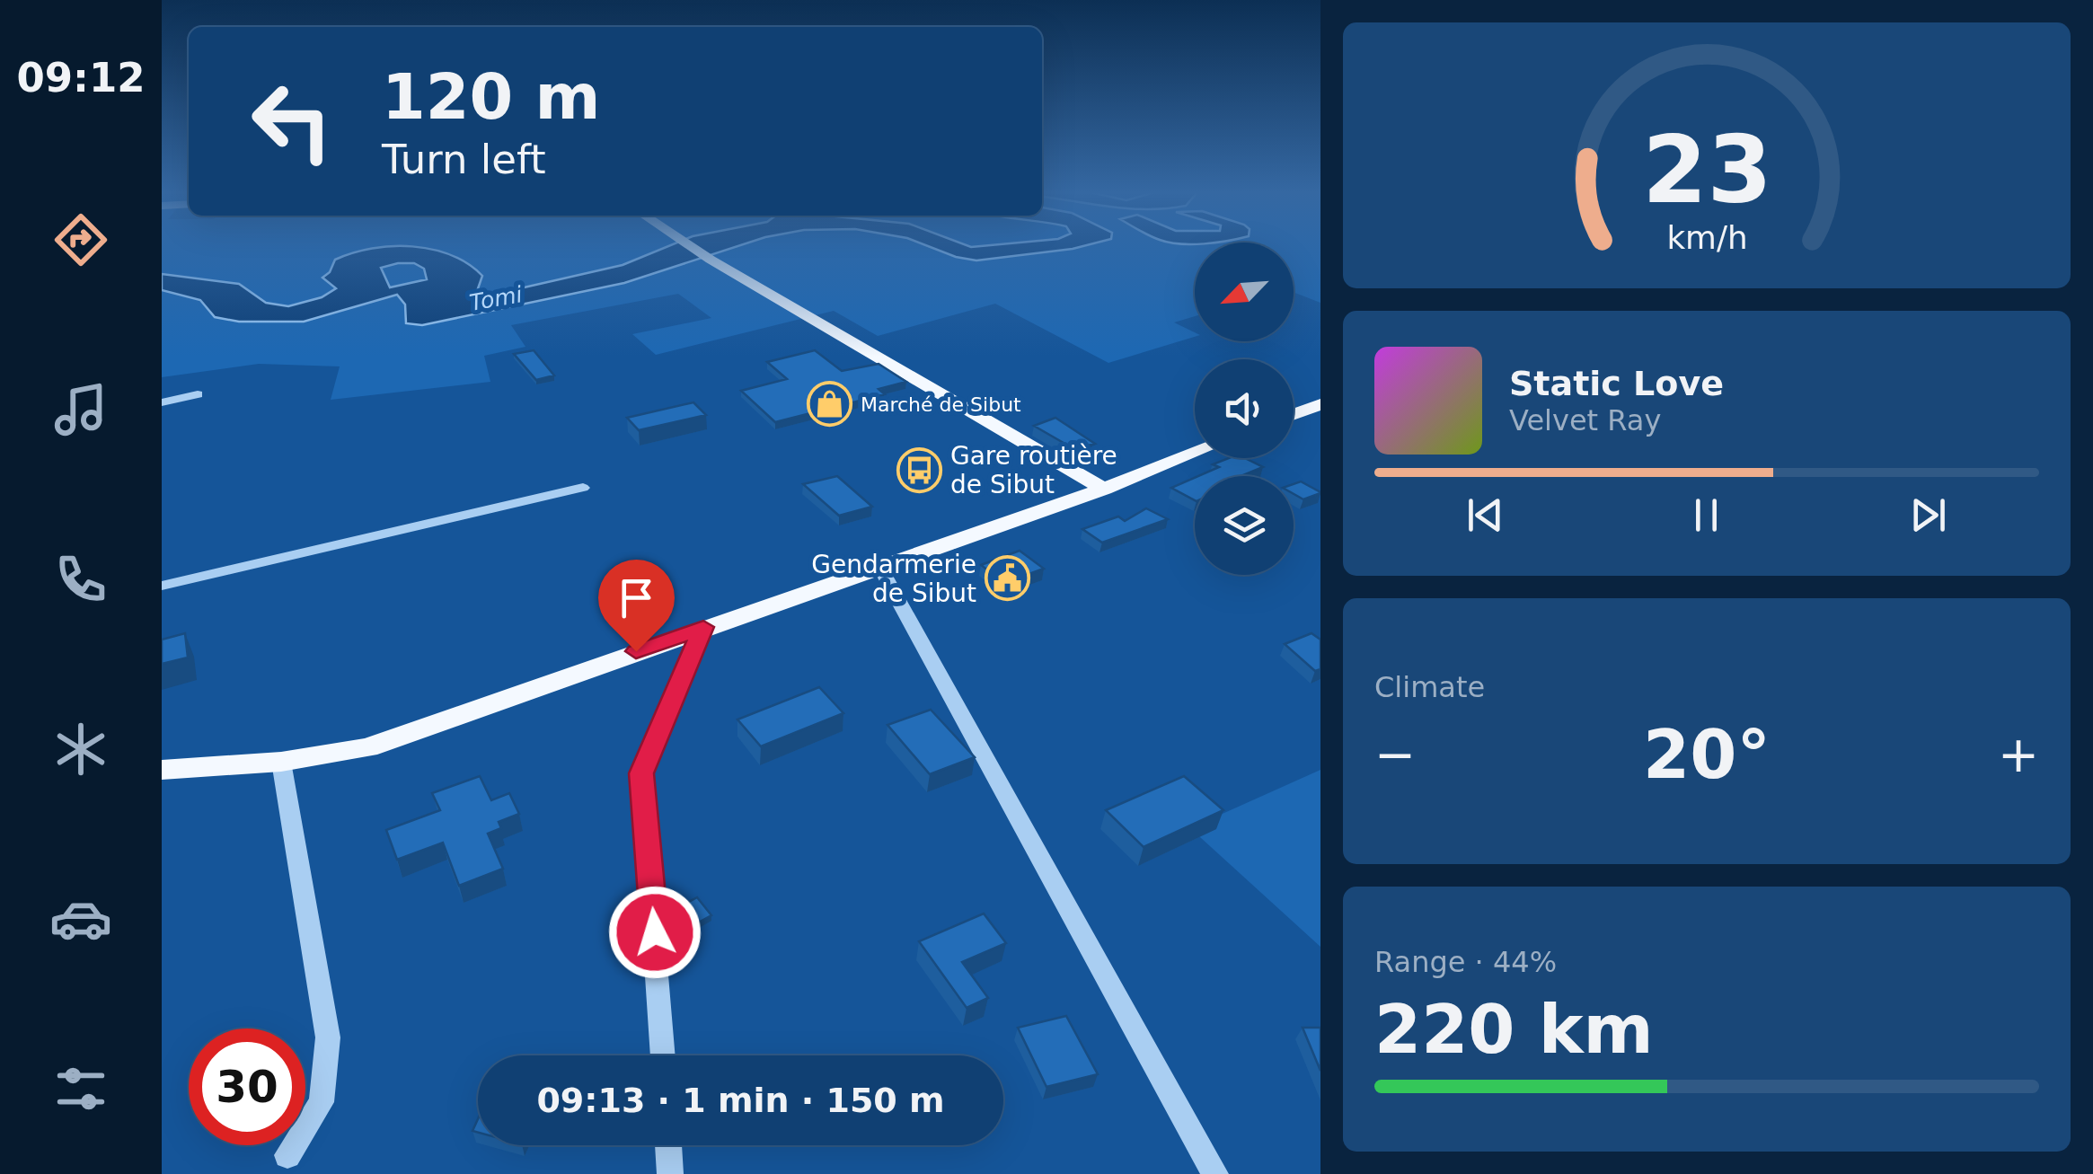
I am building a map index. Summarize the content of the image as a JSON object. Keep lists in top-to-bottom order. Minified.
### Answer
{"water":["Tomi"],"places":{"shop":["Marché de Sibut"],"bus stop":["Gare routière de Sibut"],"public building":["Gendarmerie de Sibut"]},"north":"bottom left","page":{"tabs":"09:12","turn":["120 m","Turn left"],"song":["Static Love","Velvet Ray"],"tile":["Climate",["Range · 44%","220 km"]],"heat":["−","20°","+"],"limit":"30","trip":"09:13 · 1 min · 150 m","gauge":["23","km/h"]}}
